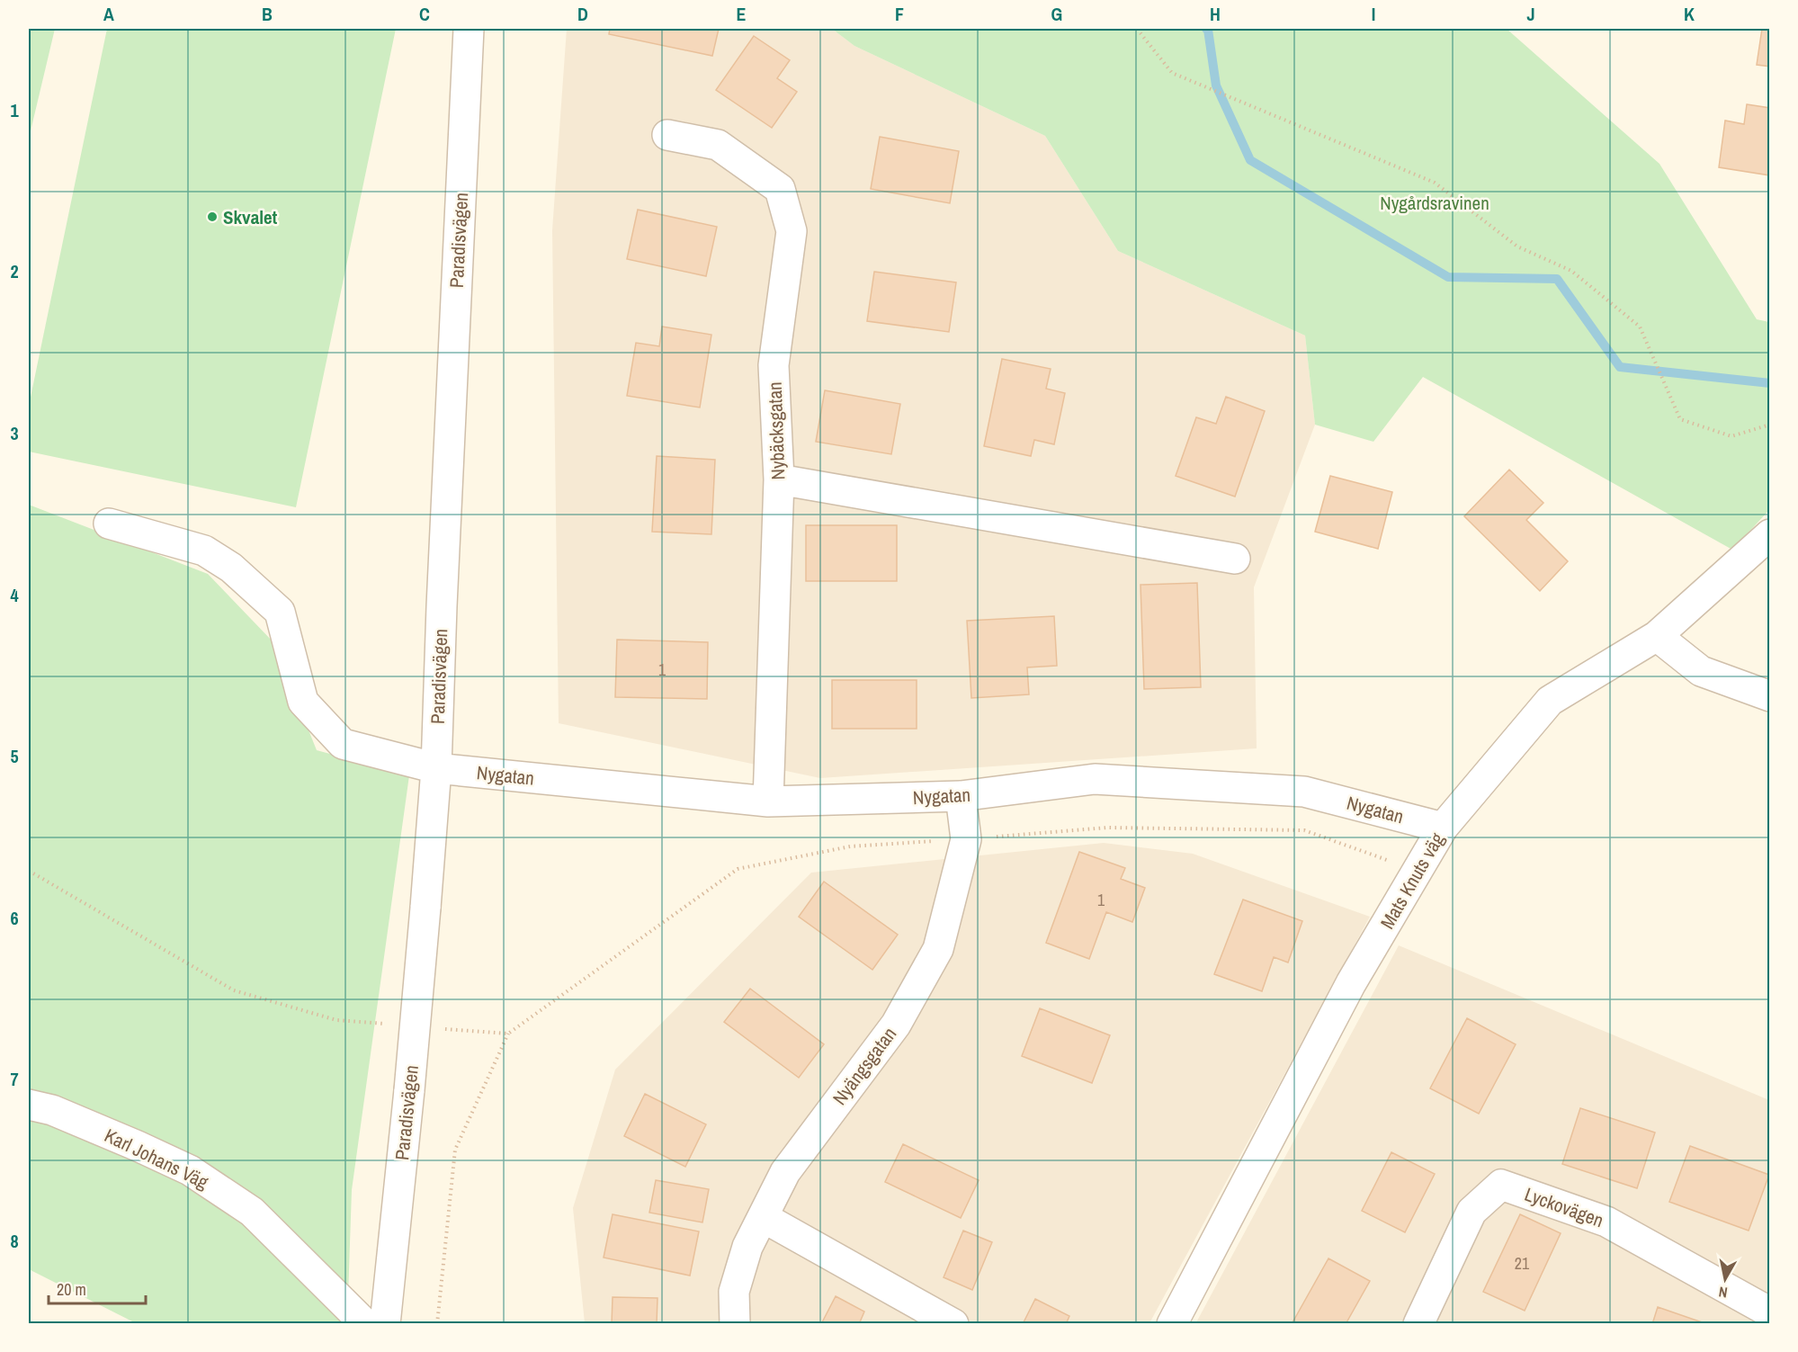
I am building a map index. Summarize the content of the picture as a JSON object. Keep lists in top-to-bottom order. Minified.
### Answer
{"streets":{"street":["Paradisvägen","Nybäcksgatan","Nygatan","Mats Knuts väg","Nyängsgatan","Karl Johans Väg","Lyckovägen"]},"crossings":[["Paradisvägen","Nygatan"],["Nybäcksgatan","Nygatan"],["Nygatan","Mats Knuts väg"],["Nygatan","Nyängsgatan"]],"parks":["Nygårdsravinen"],"places":["Skvalet"],"house_numbers":["1","1","21"],"scale_bar":"20 m","north":"bottom","grid":{"columns":["A","B","C","D","E","F","G","H","I","J","K"],"rows":["1","2","3","4","5","6","7","8"]}}
